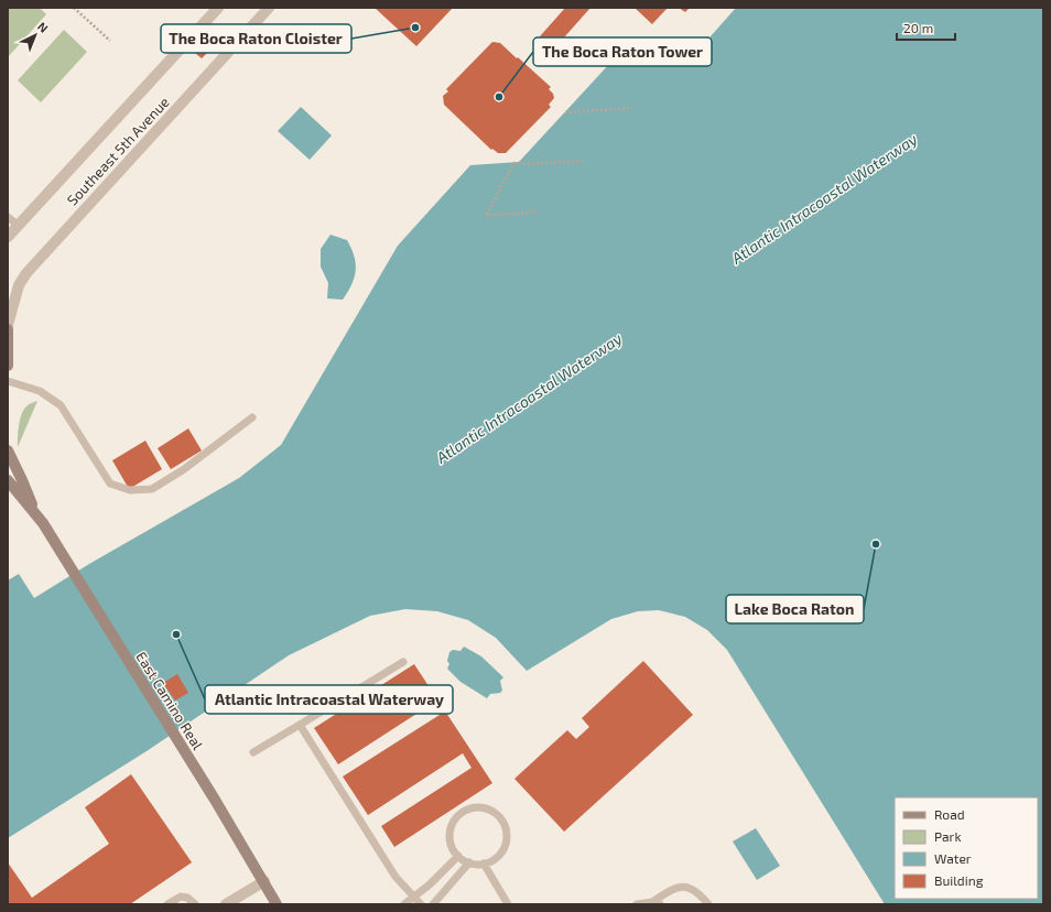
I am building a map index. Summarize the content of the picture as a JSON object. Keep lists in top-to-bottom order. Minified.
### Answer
{"streets":{"street":["Southeast 5th Avenue","East Camino Real"]},"water":["Atlantic Intracoastal Waterway"],"places":["The Boca Raton Cloister","The Boca Raton Tower","Lake Boca Raton","Atlantic Intracoastal Waterway"],"legend":["Road","Park","Water","Building"],"scale_bar":"20 m","north":"top right"}
